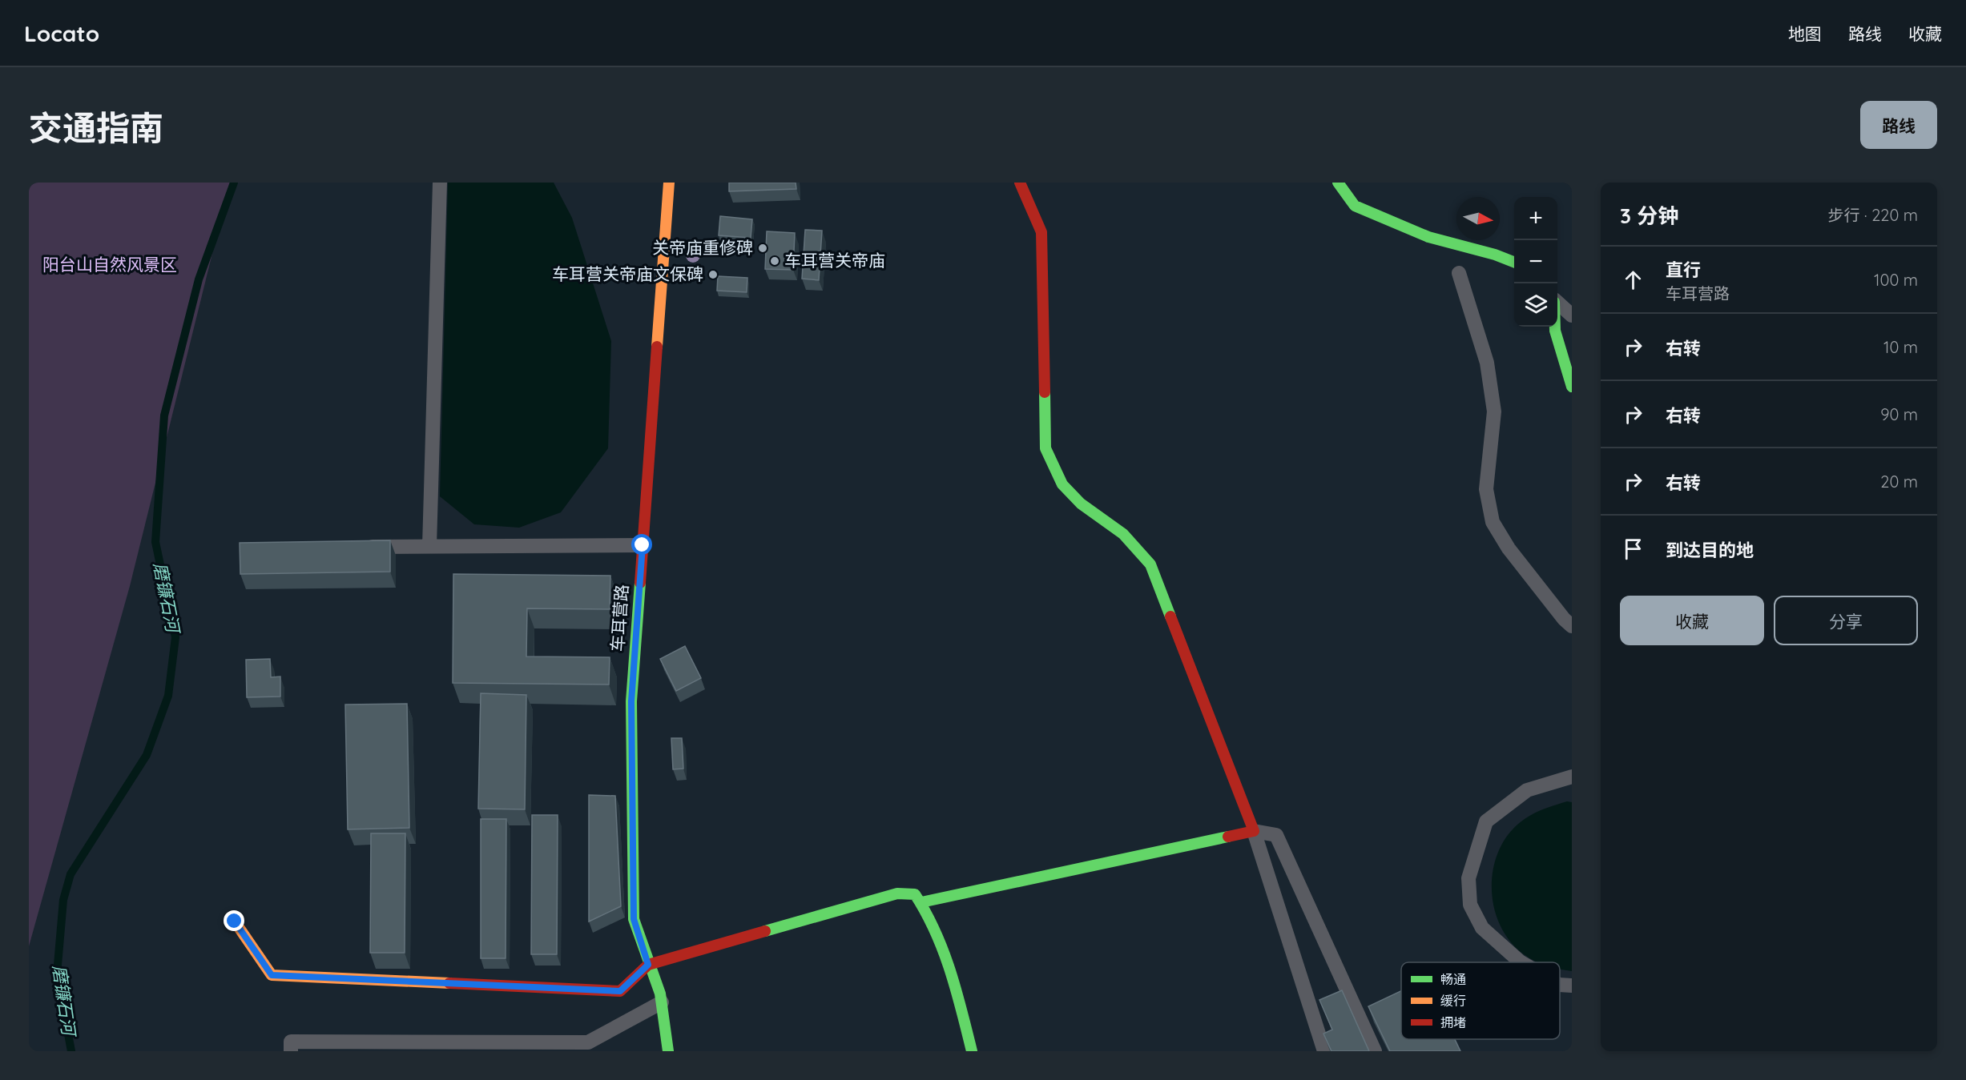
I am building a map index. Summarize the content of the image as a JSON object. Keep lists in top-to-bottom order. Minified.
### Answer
{"streets":{"street":["车耳营路"]},"water":["磨镰石河"],"parks":["阳台山自然风景区"],"places":["关帝庙重修碑","车耳营关帝庙","车耳营关帝庙文保碑"],"legend":["畅通","缓行","拥堵"],"north":"right","page":{"header":"Locato","nav":["地图","路线","收藏"],"title":"交通指南","buttons":["路线",["收藏","分享"]],"heading":["3 分钟","步行 · 220 m"],"map_buttons":["+","−"],"list":[["直行","车耳营路","100 m"],["右转","10 m"],["右转","90 m"],["右转","20 m"],"到达目的地"]}}
